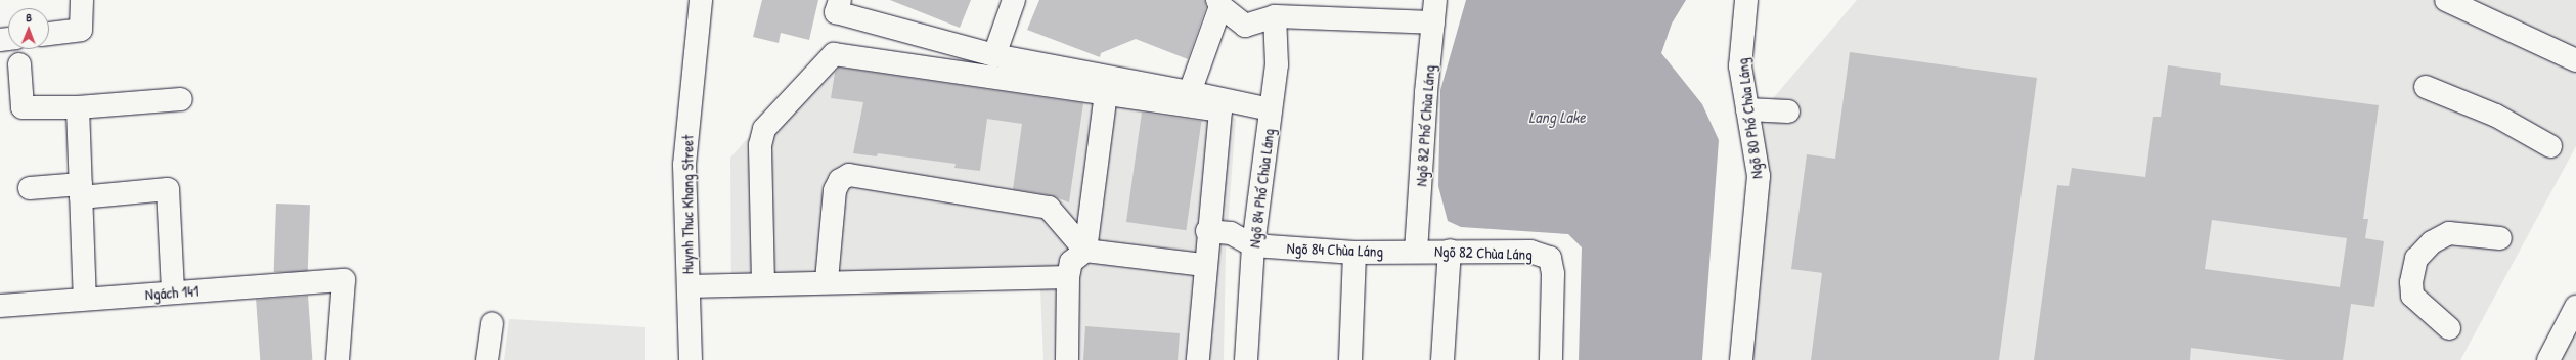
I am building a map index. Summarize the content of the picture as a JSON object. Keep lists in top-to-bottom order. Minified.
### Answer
{"streets":{"street":["Ngõ 80 Phố Chùa Láng","Ngõ 82 Phố Chùa Láng","Ngõ 84 Phố Chùa Láng","Huynh Thuc Khang Street","Ngõ 84 Chùa Láng","Ngõ 82 Chùa Láng","Ngách 141"]},"crossings":[["Ngõ 82 Phố Chùa Láng","Ngõ 84 Chùa Láng"],["Ngõ 82 Phố Chùa Láng","Ngõ 82 Chùa Láng"],["Ngõ 84 Phố Chùa Láng","Ngõ 84 Chùa Láng"],["Ngõ 84 Chùa Láng","Ngõ 82 Chùa Láng"]],"water":["Lang Lake"],"north":"top"}
